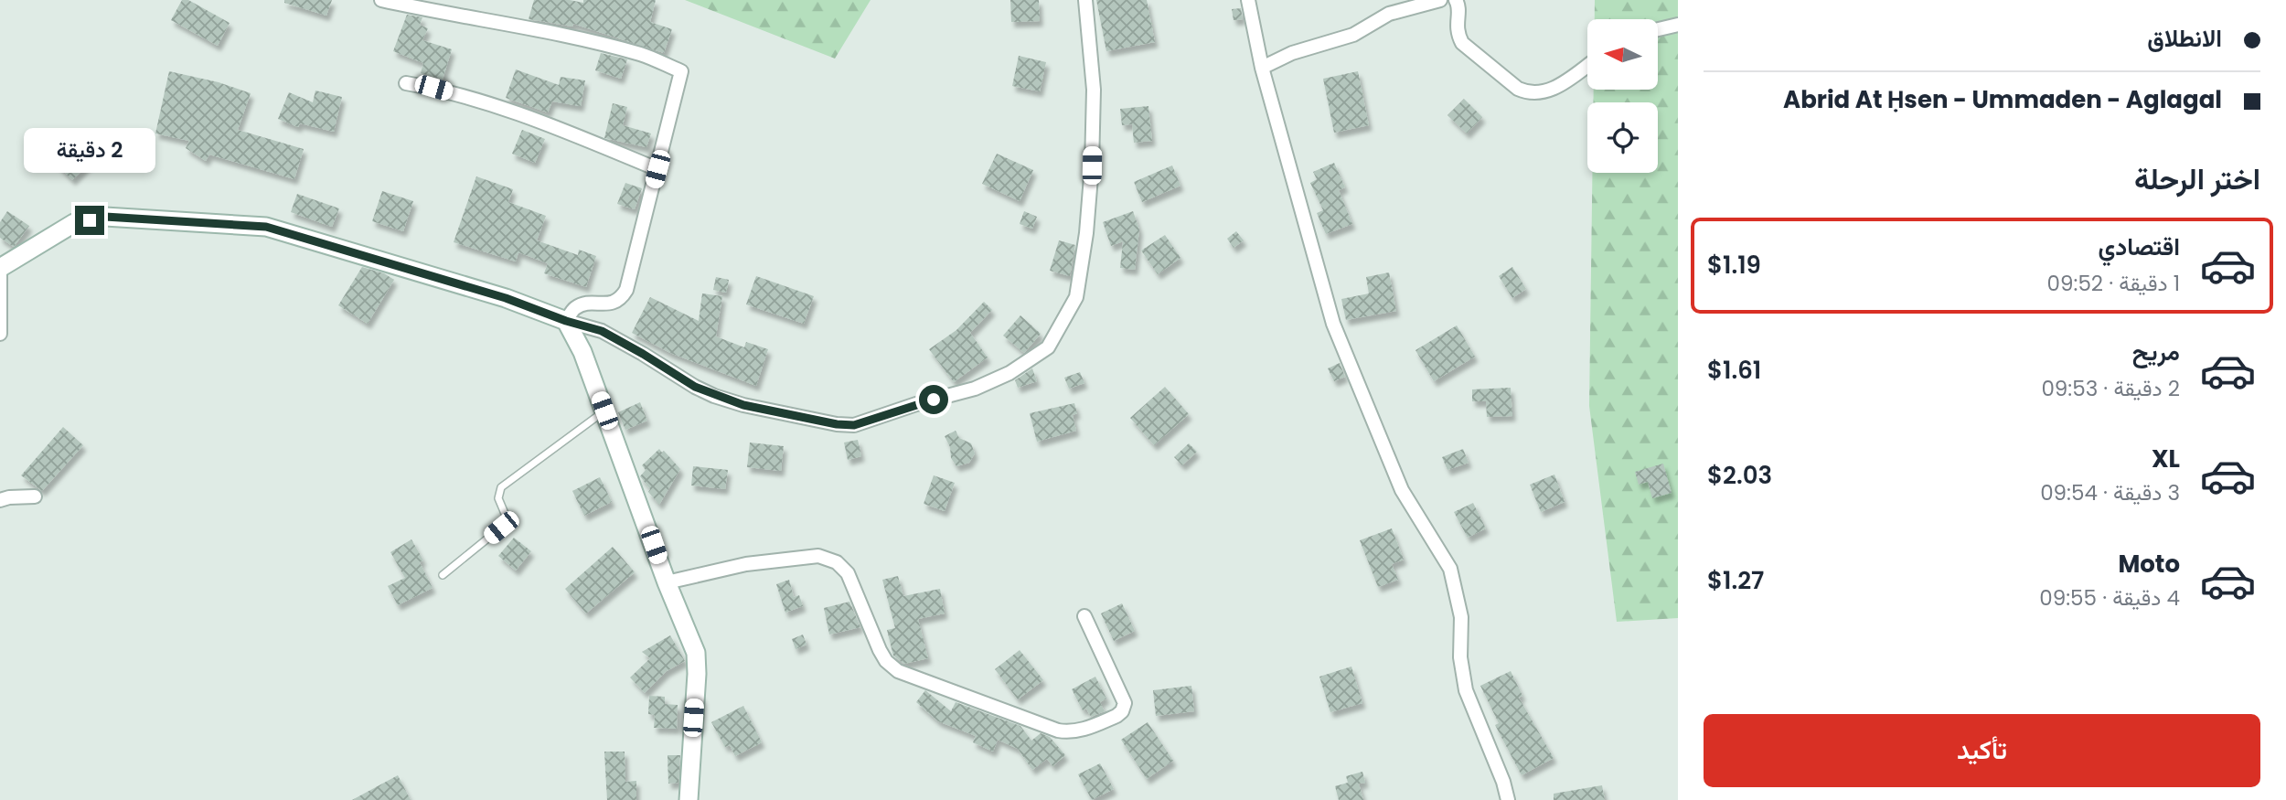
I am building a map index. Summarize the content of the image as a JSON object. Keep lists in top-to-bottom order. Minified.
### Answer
{"north":"left","page":{"banner":["الانطلاق","Abrid At Ḥsen - Ummaden - Aglagal"],"bubble":"2 دقيقة","heading":"اختر الرحلة","list":[{"name":"اقتصادي","note":"1 دقيقة · 09:52","value":"$1.19"},{"name":"مريح","note":"2 دقيقة · 09:53","value":"$1.61"},{"name":"XL","note":"3 دقيقة · 09:54","value":"$2.03"},{"name":"Moto","note":"4 دقيقة · 09:55","value":"$1.27"}],"buttons":"تأكيد"}}
